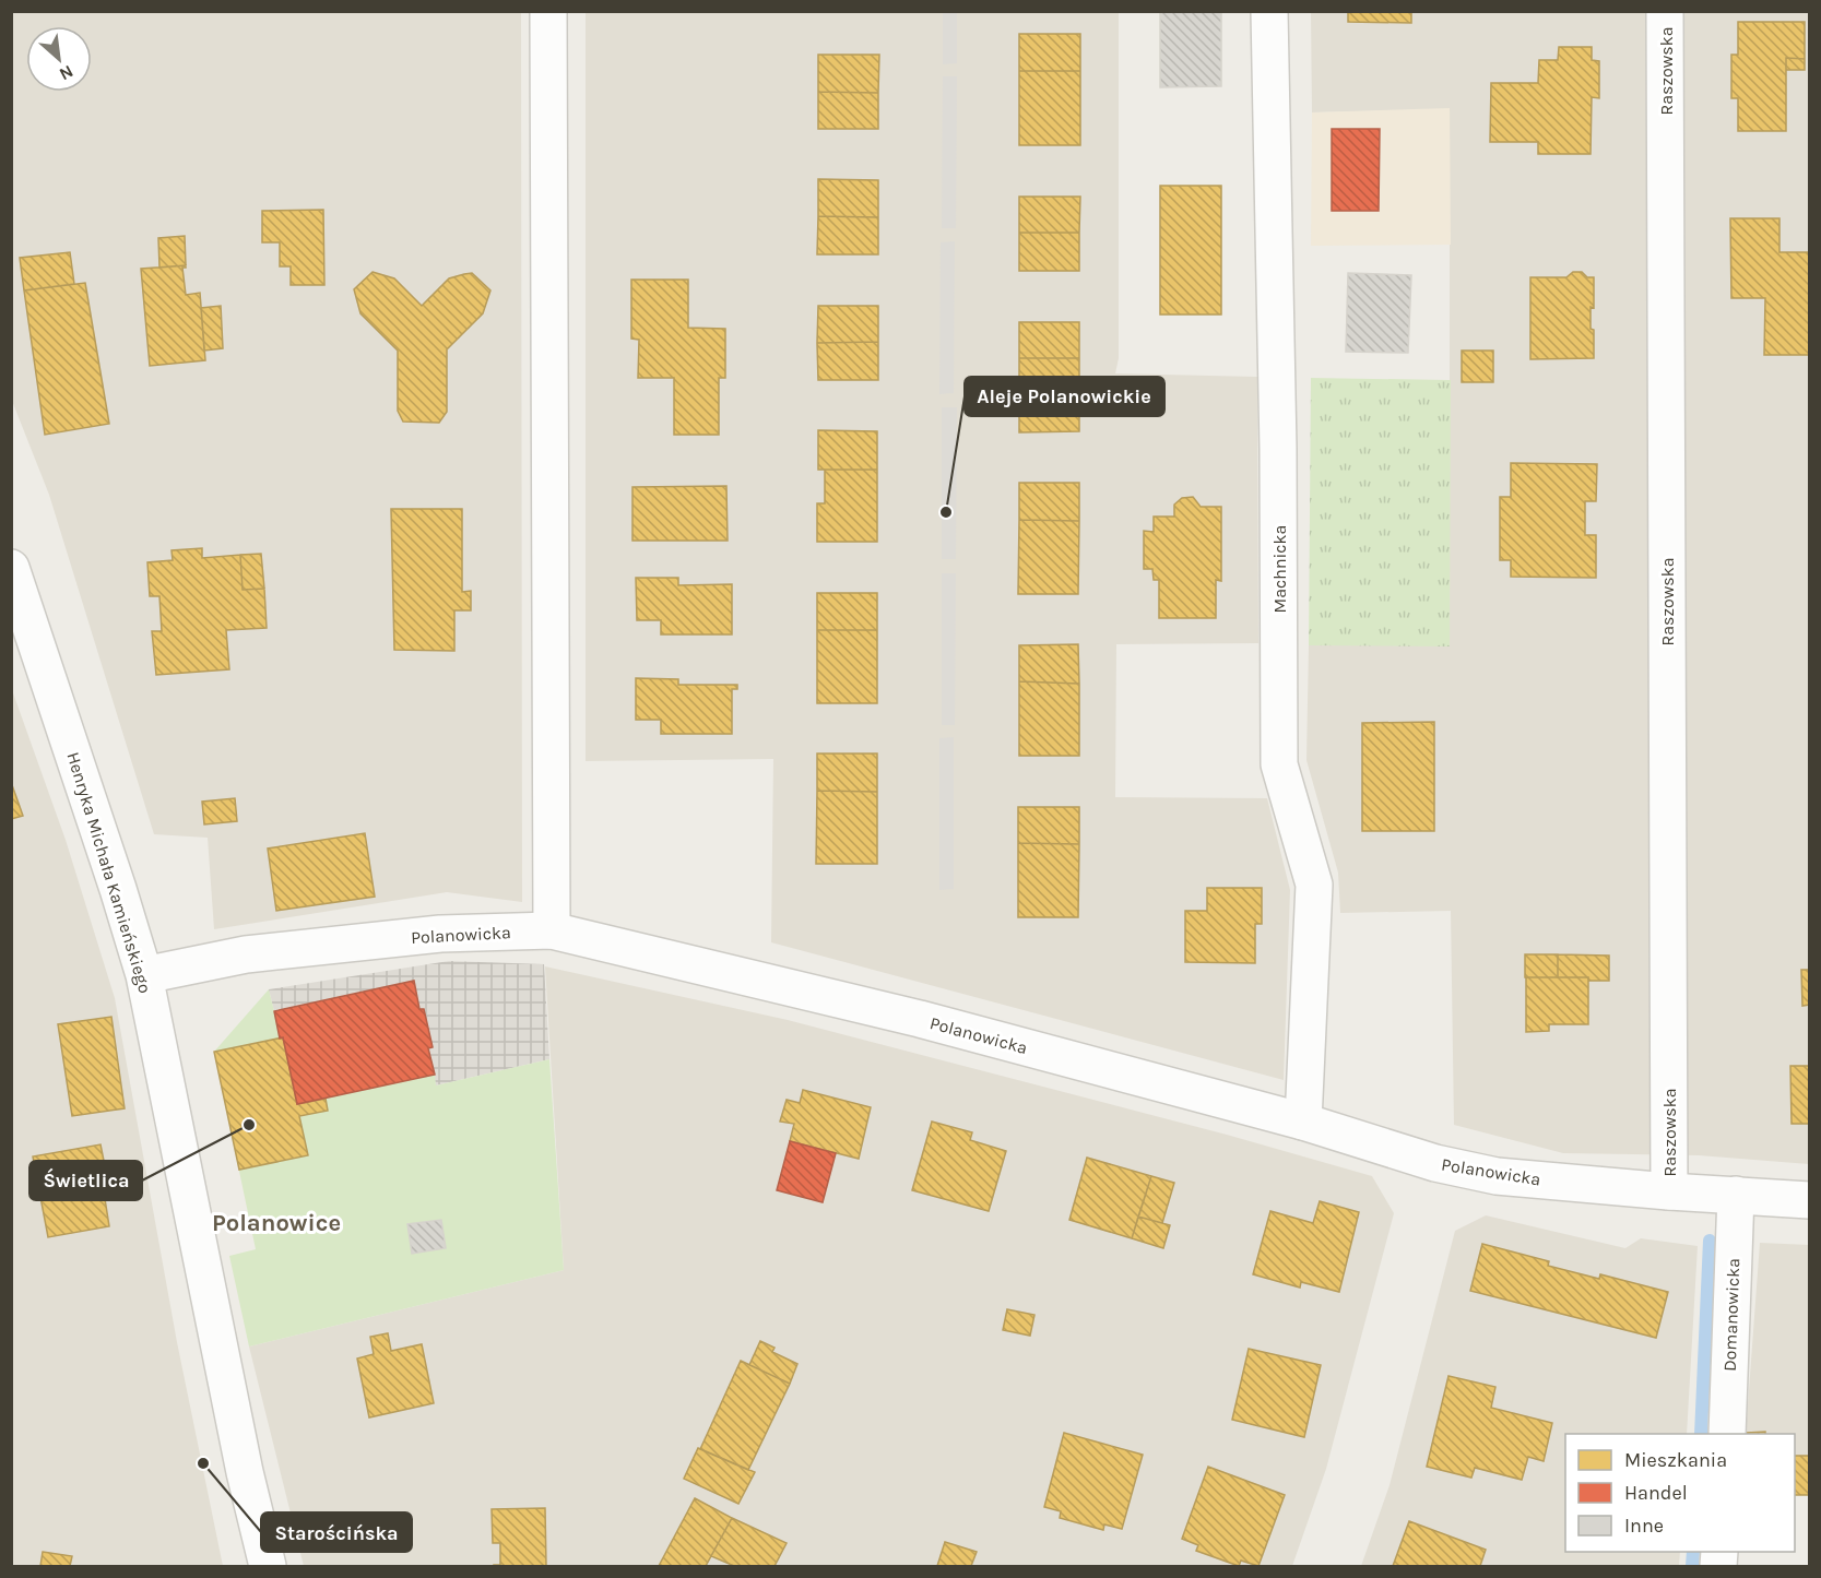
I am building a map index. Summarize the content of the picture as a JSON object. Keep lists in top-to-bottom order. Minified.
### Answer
{"streets":{"street":["Raszowska","Machnicka","Henryka Michała Kamieńskiego","Polanowicka","Domanowicka"]},"crossings":[["Raszowska","Polanowicka"],["Machnicka","Polanowicka"],["Henryka Michała Kamieńskiego","Polanowicka"],["Polanowicka","Domanowicka"]],"districts":["Polanowice"],"places":["Aleje Polanowickie","Świetlica","Starościńska"],"legend":["Mieszkania","Handel","Inne"],"north":"bottom right"}
